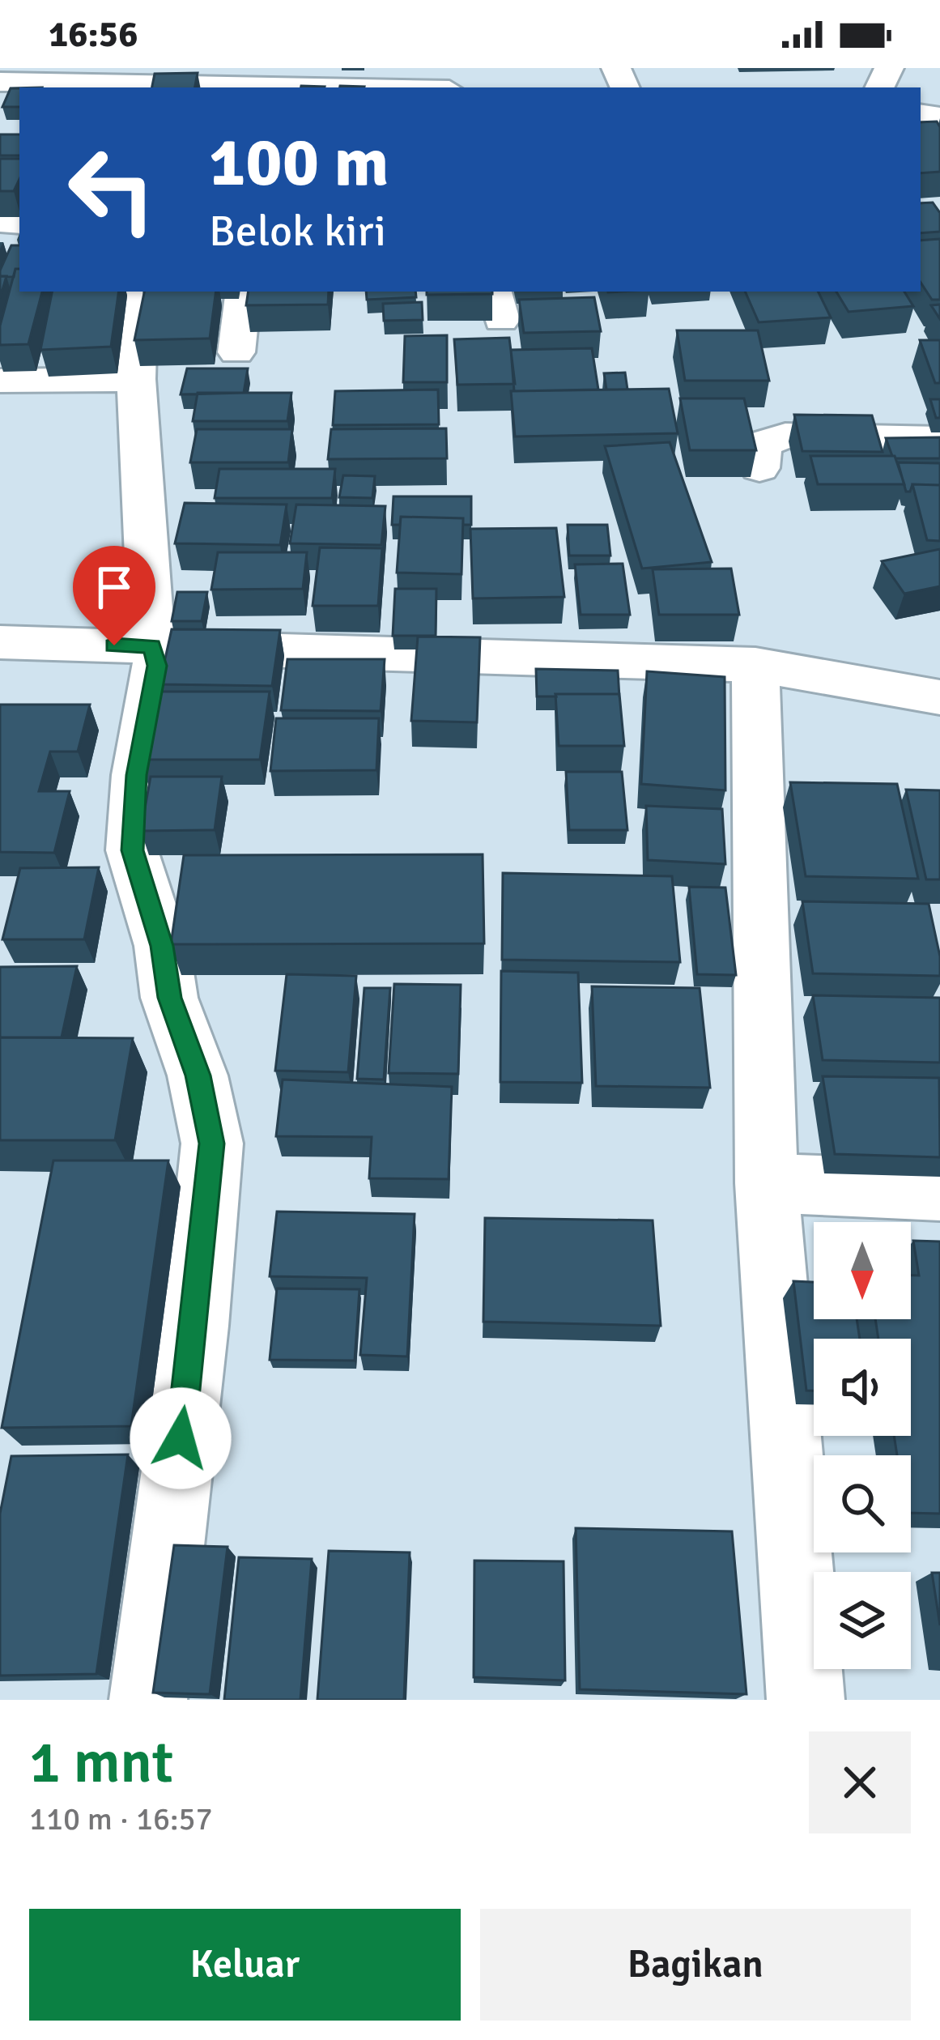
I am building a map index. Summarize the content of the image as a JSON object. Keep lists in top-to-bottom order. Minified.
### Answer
{"north":"bottom","page":{"status":"16:56","turn":["100 m","Belok kiri"],"heading":["1 mnt","110 m · 16:57"],"buttons":["Keluar","Bagikan"]}}
